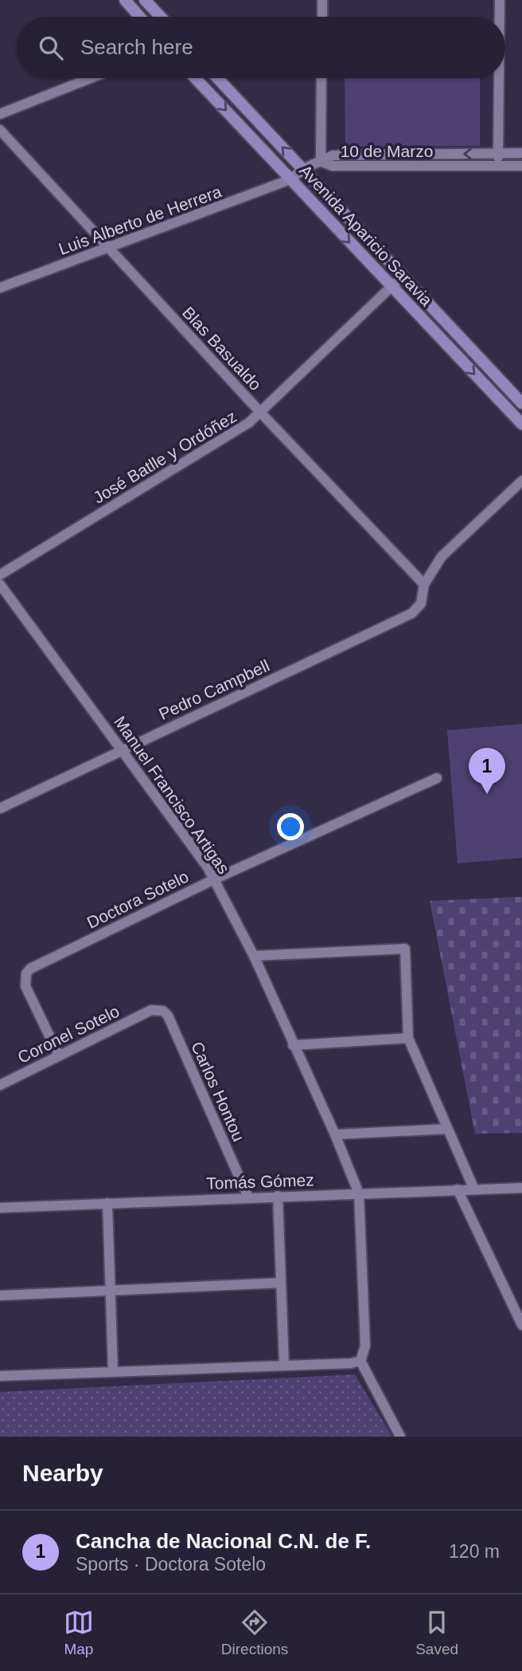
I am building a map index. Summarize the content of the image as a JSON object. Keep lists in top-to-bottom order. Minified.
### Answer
{"streets":{"street":["10 de Marzo","Luis Alberto de Herrera","Avenida Aparicio Saravia","Blas Basualdo","José Batlle y Ordóñez","Pedro Campbell","Manuel Francisco Artigas","Doctora Sotelo","Coronel Sotelo","Carlos Hontou","Tomás Gómez"]},"crossings":[["Luis Alberto de Herrera","Avenida Aparicio Saravia"],["Luis Alberto de Herrera","Blas Basualdo"],["Avenida Aparicio Saravia","José Batlle y Ordóñez"],["Blas Basualdo","José Batlle y Ordóñez"],["Blas Basualdo","Pedro Campbell"],["Pedro Campbell","Manuel Francisco Artigas"],["Manuel Francisco Artigas","Doctora Sotelo"],["Manuel Francisco Artigas","Tomás Gómez"],["Doctora Sotelo","Coronel Sotelo"],["Coronel Sotelo","Carlos Hontou"],["Carlos Hontou","Tomás Gómez"]],"page":{"search":"Search here","pins":"1","heading":"Nearby","list":[{"mark":"1","name":"Cancha de Nacional C.N. de F.","note":"Sports · Doctora Sotelo","value":"120 m"}],"nav":["Map","Directions","Saved"]}}
